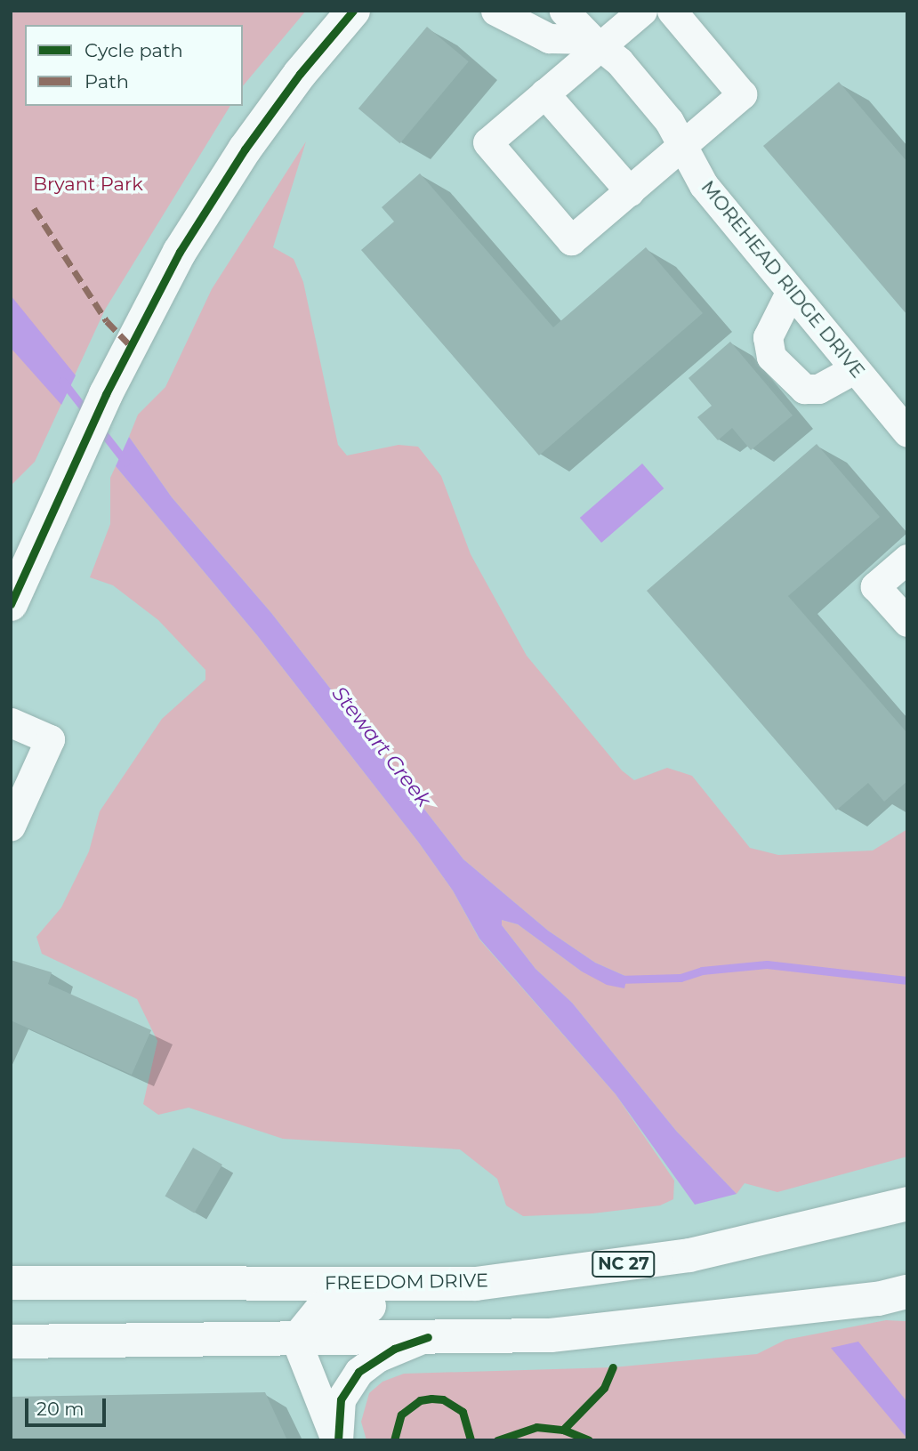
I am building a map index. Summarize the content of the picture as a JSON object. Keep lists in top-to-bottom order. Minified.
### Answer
{"streets":{"main road":["NC 27","FREEDOM DRIVE"],"street":["MOREHEAD RIDGE DRIVE"]},"water":["Stewart Creek"],"parks":["Bryant Park"],"legend":["Cycle path","Path"],"scale_bar":"20 m"}
